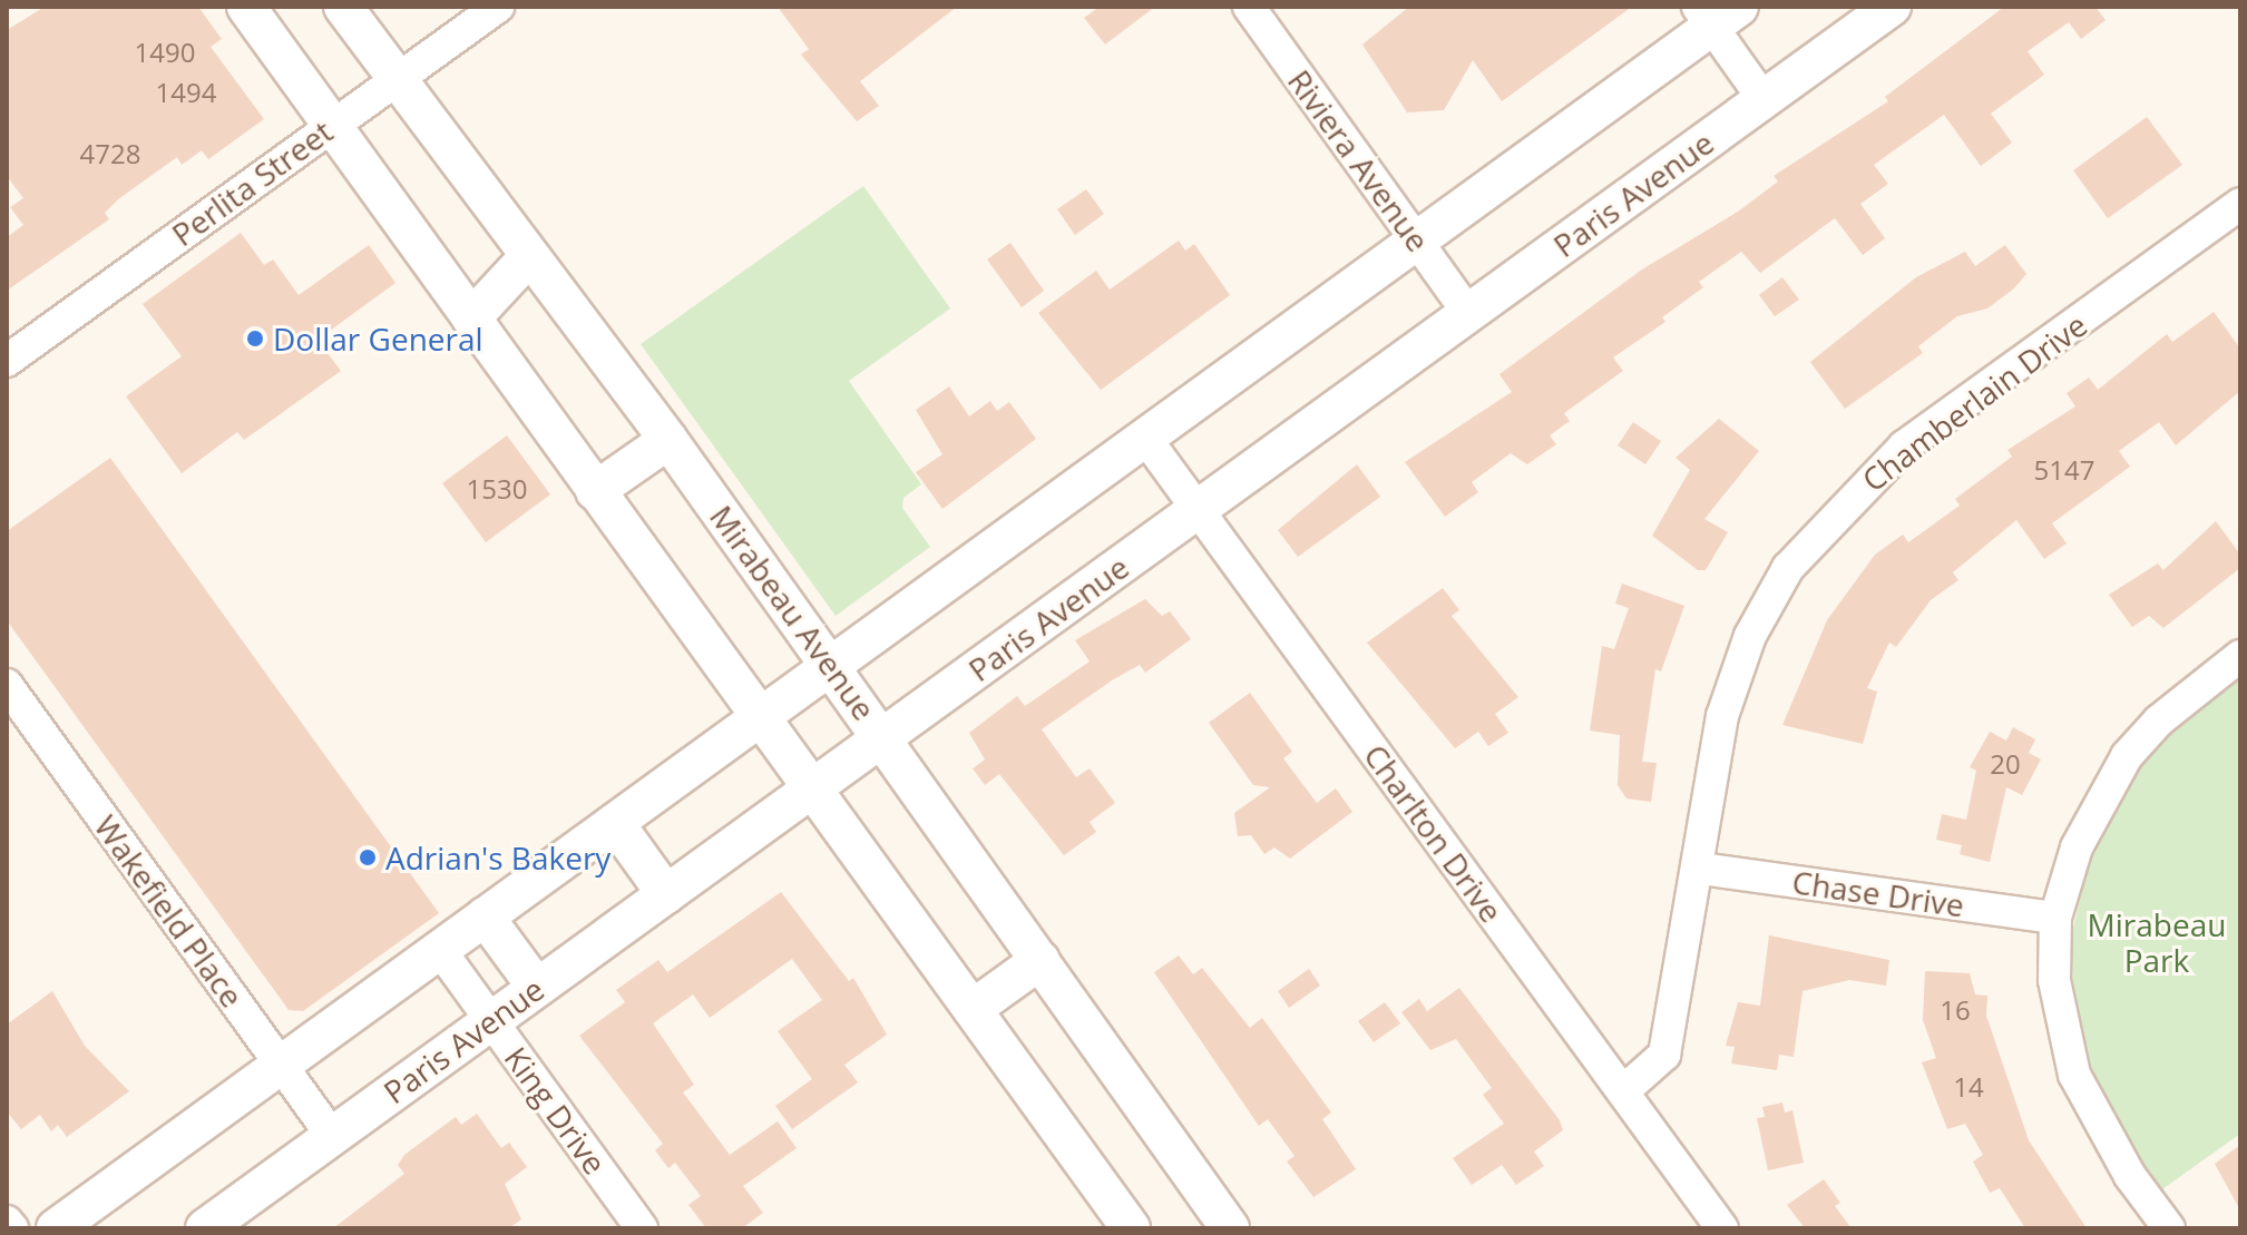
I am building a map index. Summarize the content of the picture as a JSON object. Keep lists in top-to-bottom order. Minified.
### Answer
{"streets":{"street":["Riviera Avenue","Perlita Street","Paris Avenue","Chamberlain Drive","Mirabeau Avenue","Charlton Drive","Chase Drive","Wakefield Place","King Drive"]},"crossings":[["Riviera Avenue","Paris Avenue"],["Perlita Street","Mirabeau Avenue"],["Paris Avenue","Mirabeau Avenue"],["Paris Avenue","Charlton Drive"],["Paris Avenue","Wakefield Place"],["Paris Avenue","King Drive"],["Chamberlain Drive","Charlton Drive"],["Chamberlain Drive","Chase Drive"]],"parks":["Mirabeau Park"],"places":["Dollar General","Adrian's Bakery"],"house_numbers":["1490","1494","4728","5147","1530","20","16","14"]}
